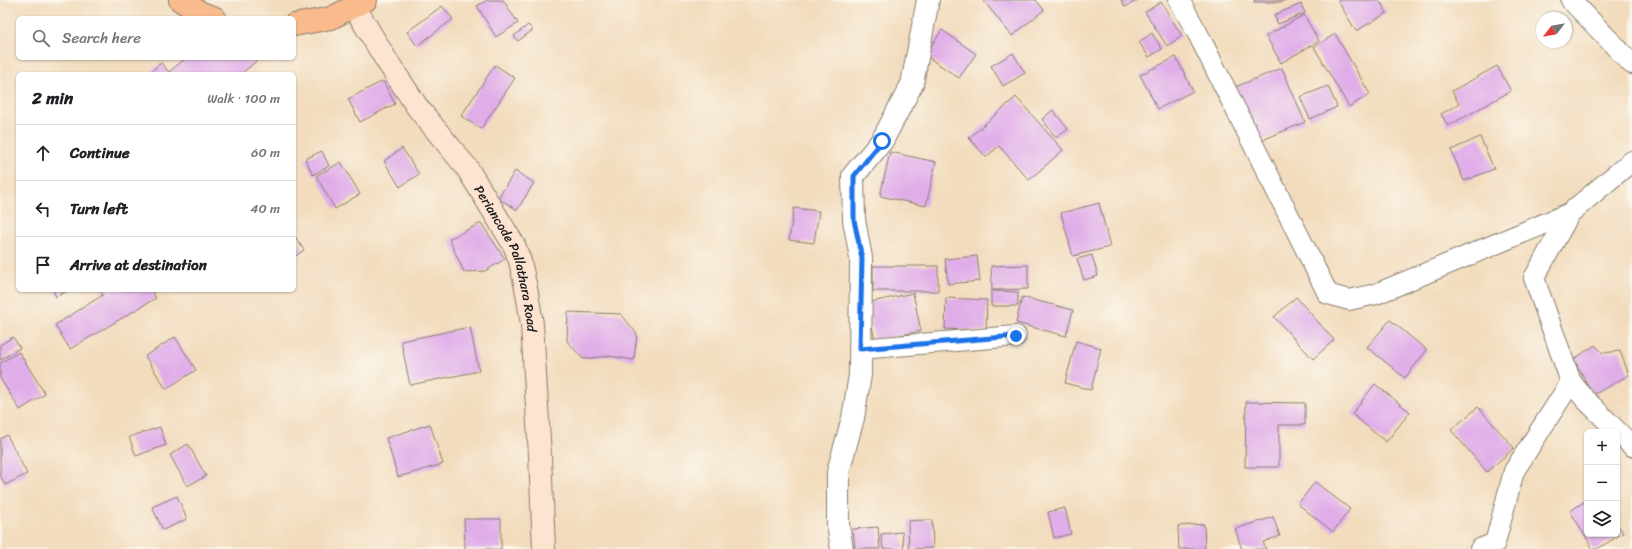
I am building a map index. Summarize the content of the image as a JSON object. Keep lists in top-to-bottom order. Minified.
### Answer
{"streets":{"main road":["Periancode Pallathara Road"]},"north":"bottom left","page":{"search":"Search here","heading":["2 min","Walk · 100 m"],"list":[["Continue","60 m"],["Turn left","40 m"],"Arrive at destination"],"map_buttons":["+","−"]}}
